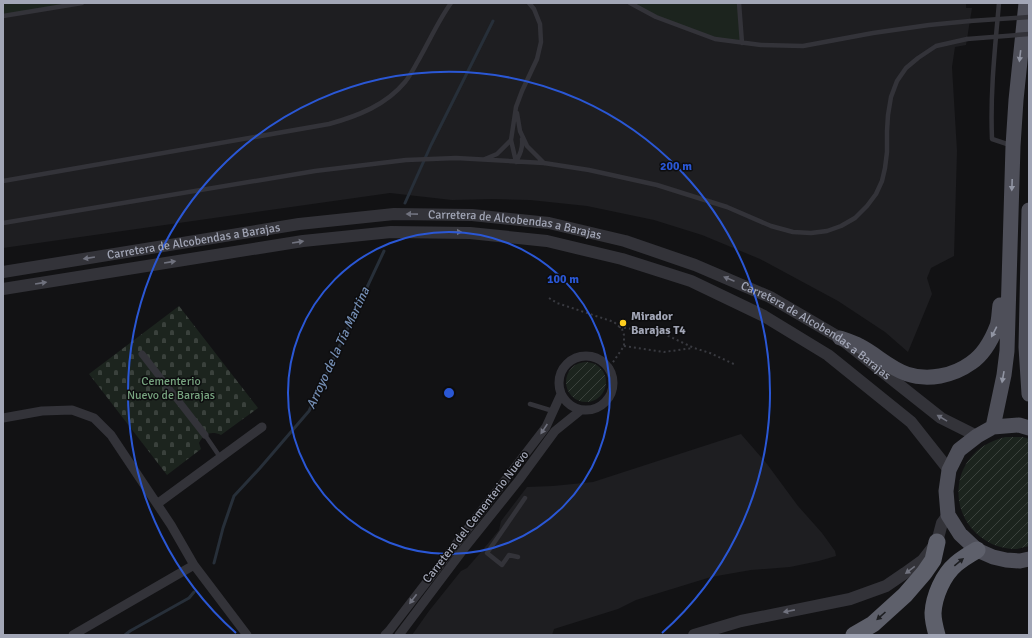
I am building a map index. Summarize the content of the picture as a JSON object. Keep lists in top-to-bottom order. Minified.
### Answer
{"streets":{"street":["Carretera de Alcobendas a Barajas","Carretera del Cementerio Nuevo"]},"water":["Arroyo de la Tía Martina"],"parks":["Cementerio Nuevo de Barajas"],"places":["Mirador Barajas T4"],"rings":["200 m","100 m"]}
